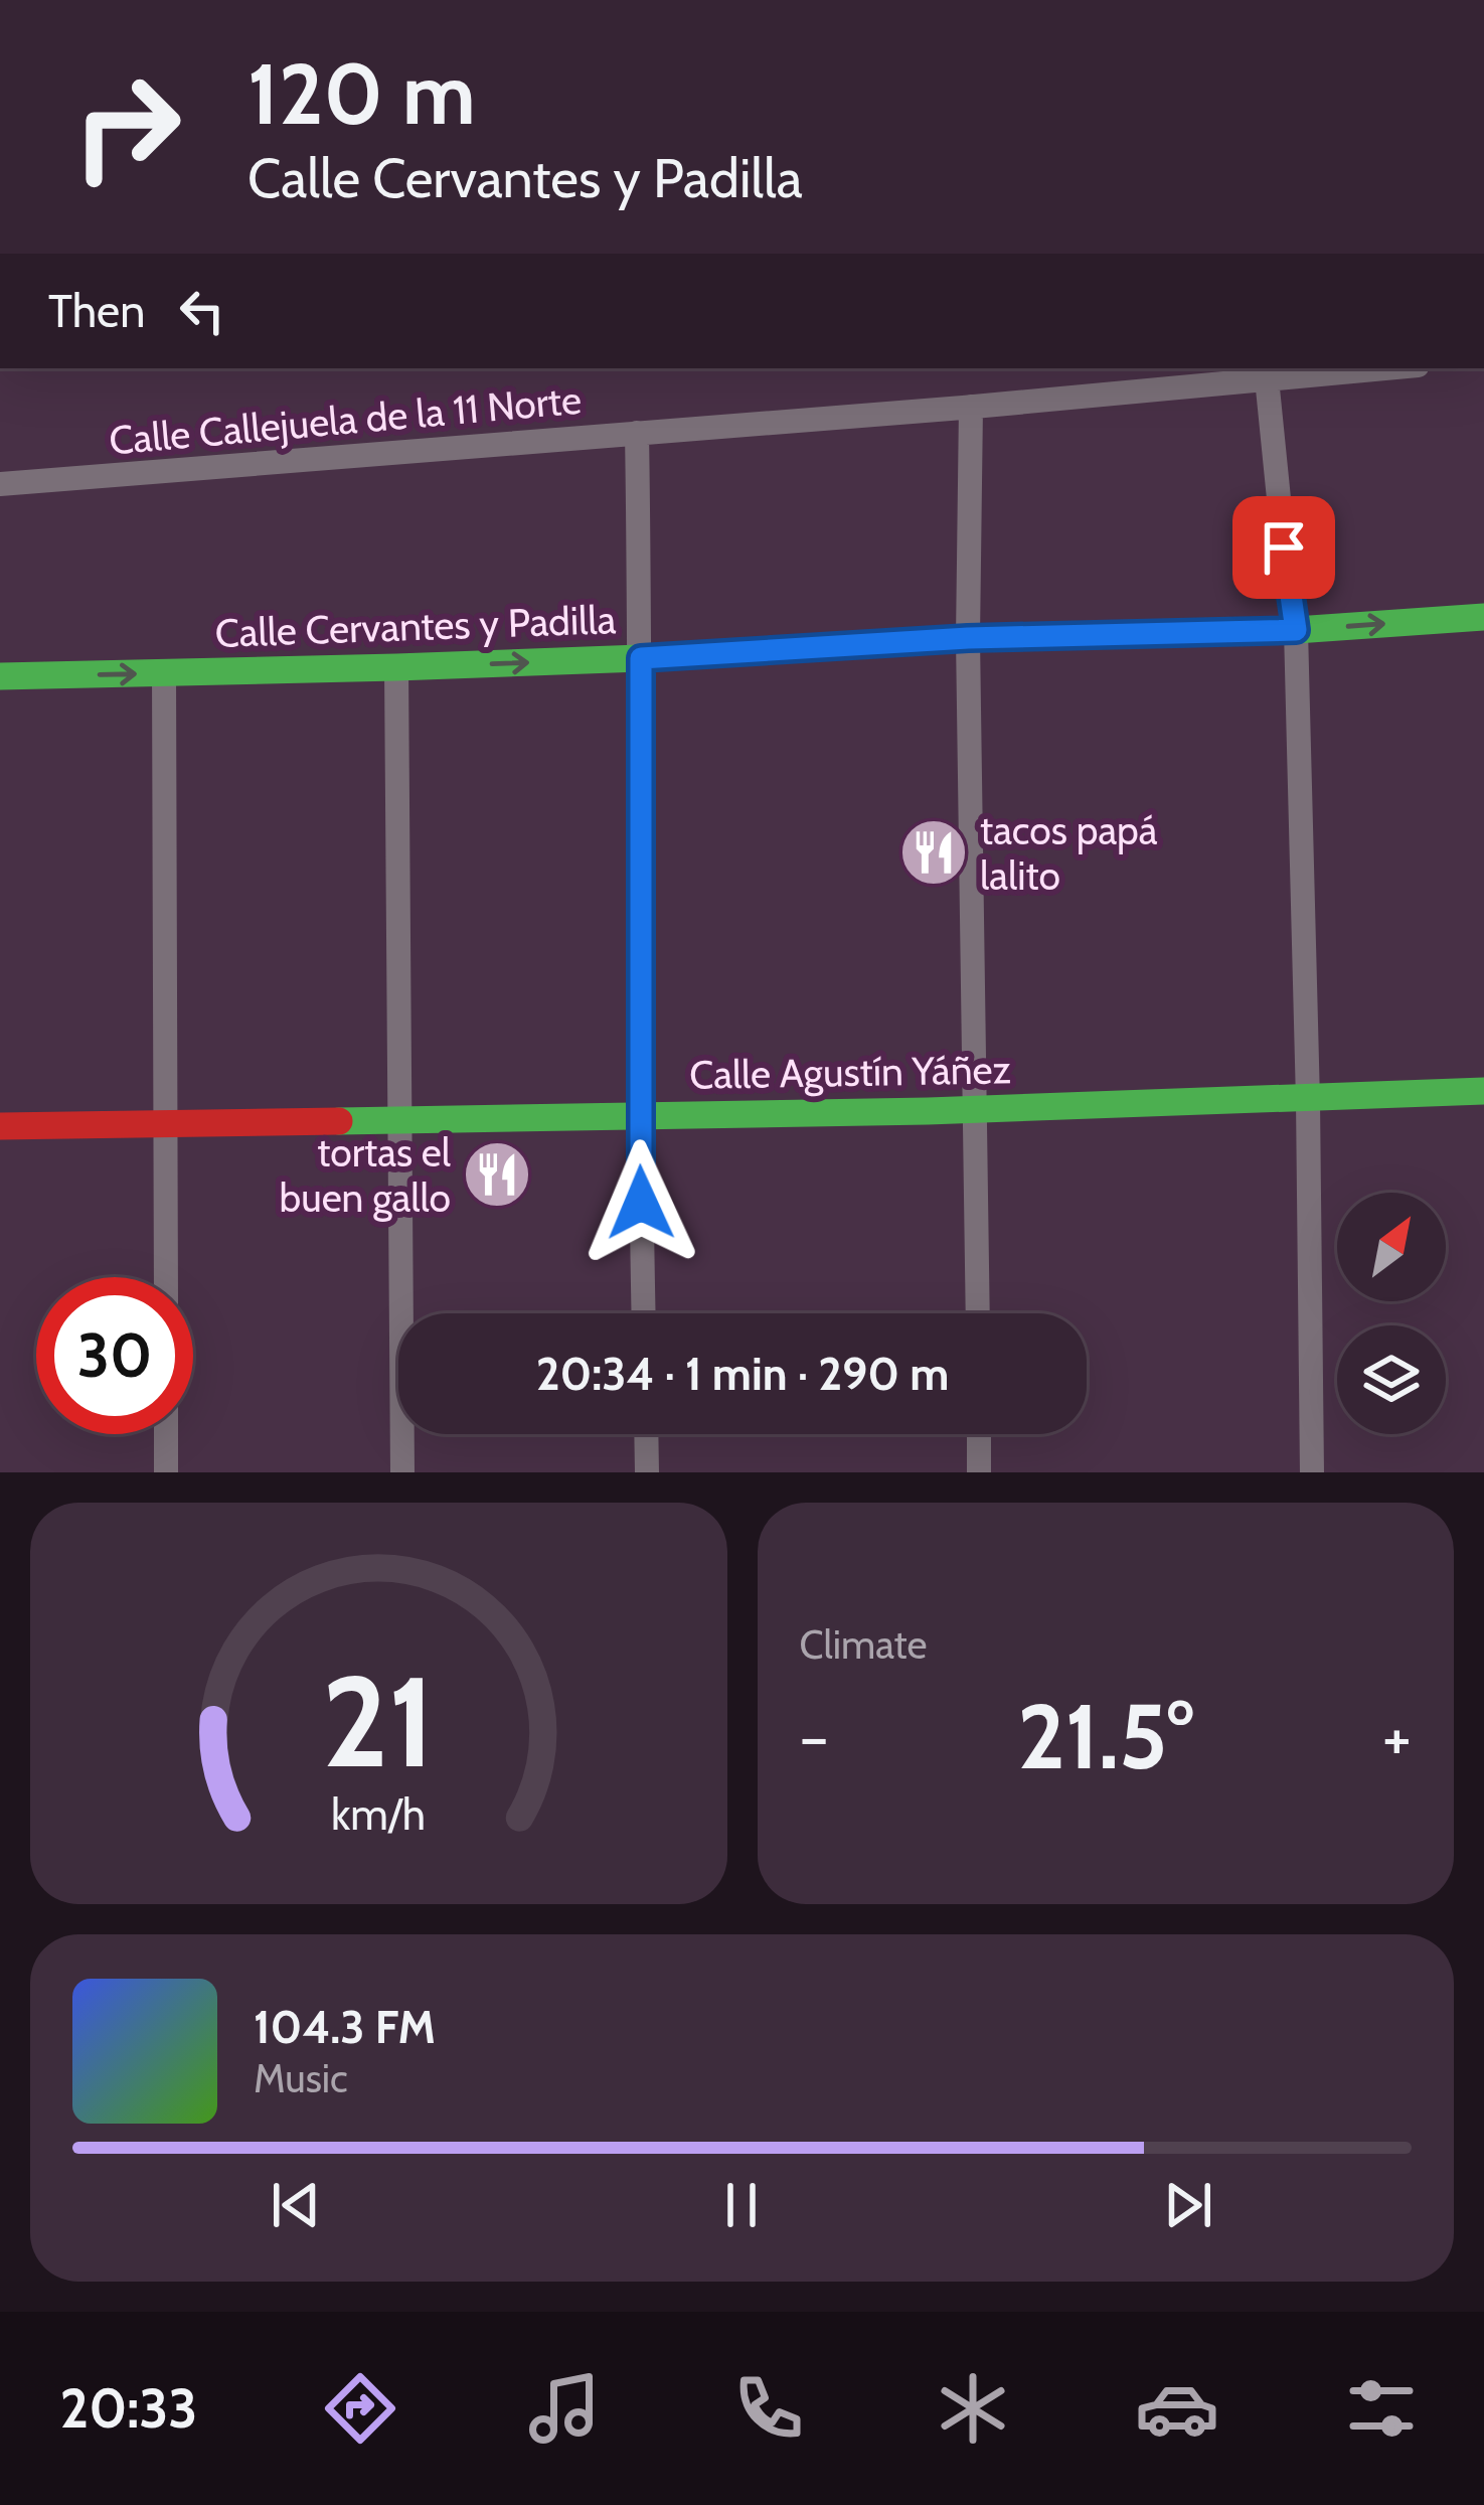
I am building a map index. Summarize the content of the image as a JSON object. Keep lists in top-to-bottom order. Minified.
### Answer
{"streets":{"street":["Calle Callejuela de la 11 Norte","Calle Cervantes y Padilla","Calle Agustín Yáñez"]},"one_way":["Calle Cervantes y Padilla"],"places":{"restaurant":["tacos papá lalito","tortas el buen gallo"]},"north":"top right","page":{"turn":["120 m","Calle Cervantes y Padilla"],"then":"Then","limit":"30","trip":"20:34 · 1 min · 290 m","tile":"Climate","heat":["−","21.5°","+"],"song":["104.3 FM","Music"],"tabs":"20:33","gauge":["21","km/h"]}}
